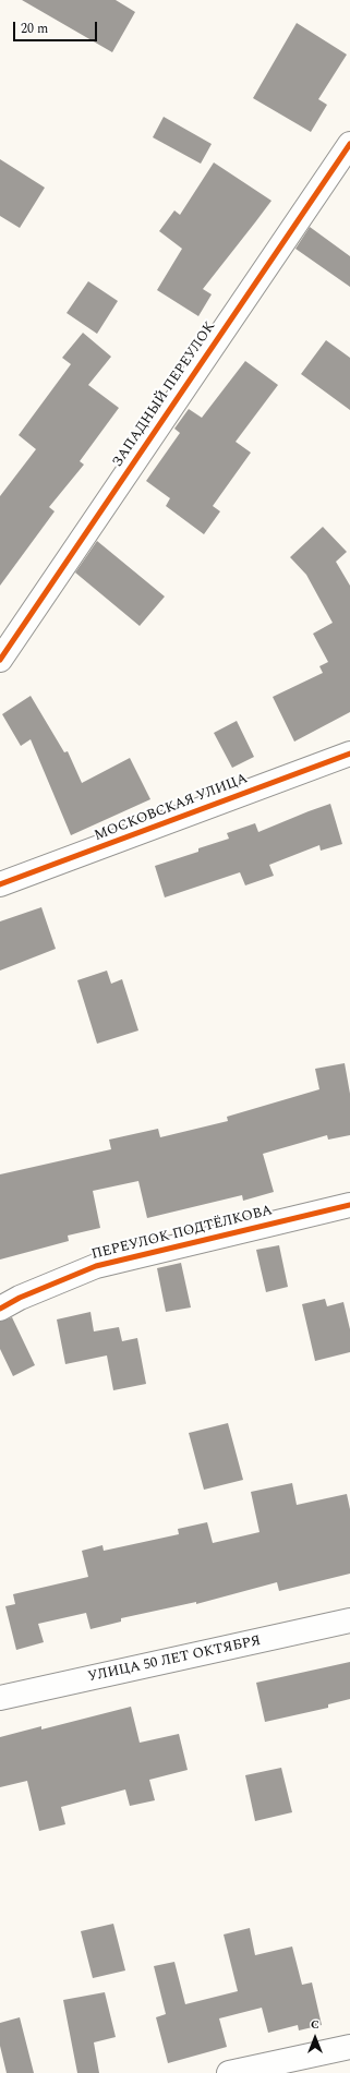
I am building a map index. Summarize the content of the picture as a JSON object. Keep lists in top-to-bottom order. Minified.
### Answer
{"streets":{"street":["ЗАПАДНЫЙ ПЕРЕУЛОК","МОСКОВСКАЯ УЛИЦА","ПЕРЕУЛОК ПОДТЁЛКОВА","УЛИЦА 50 ЛЕТ ОКТЯБРЯ"]},"scale_bar":"20 m","north":"top"}
